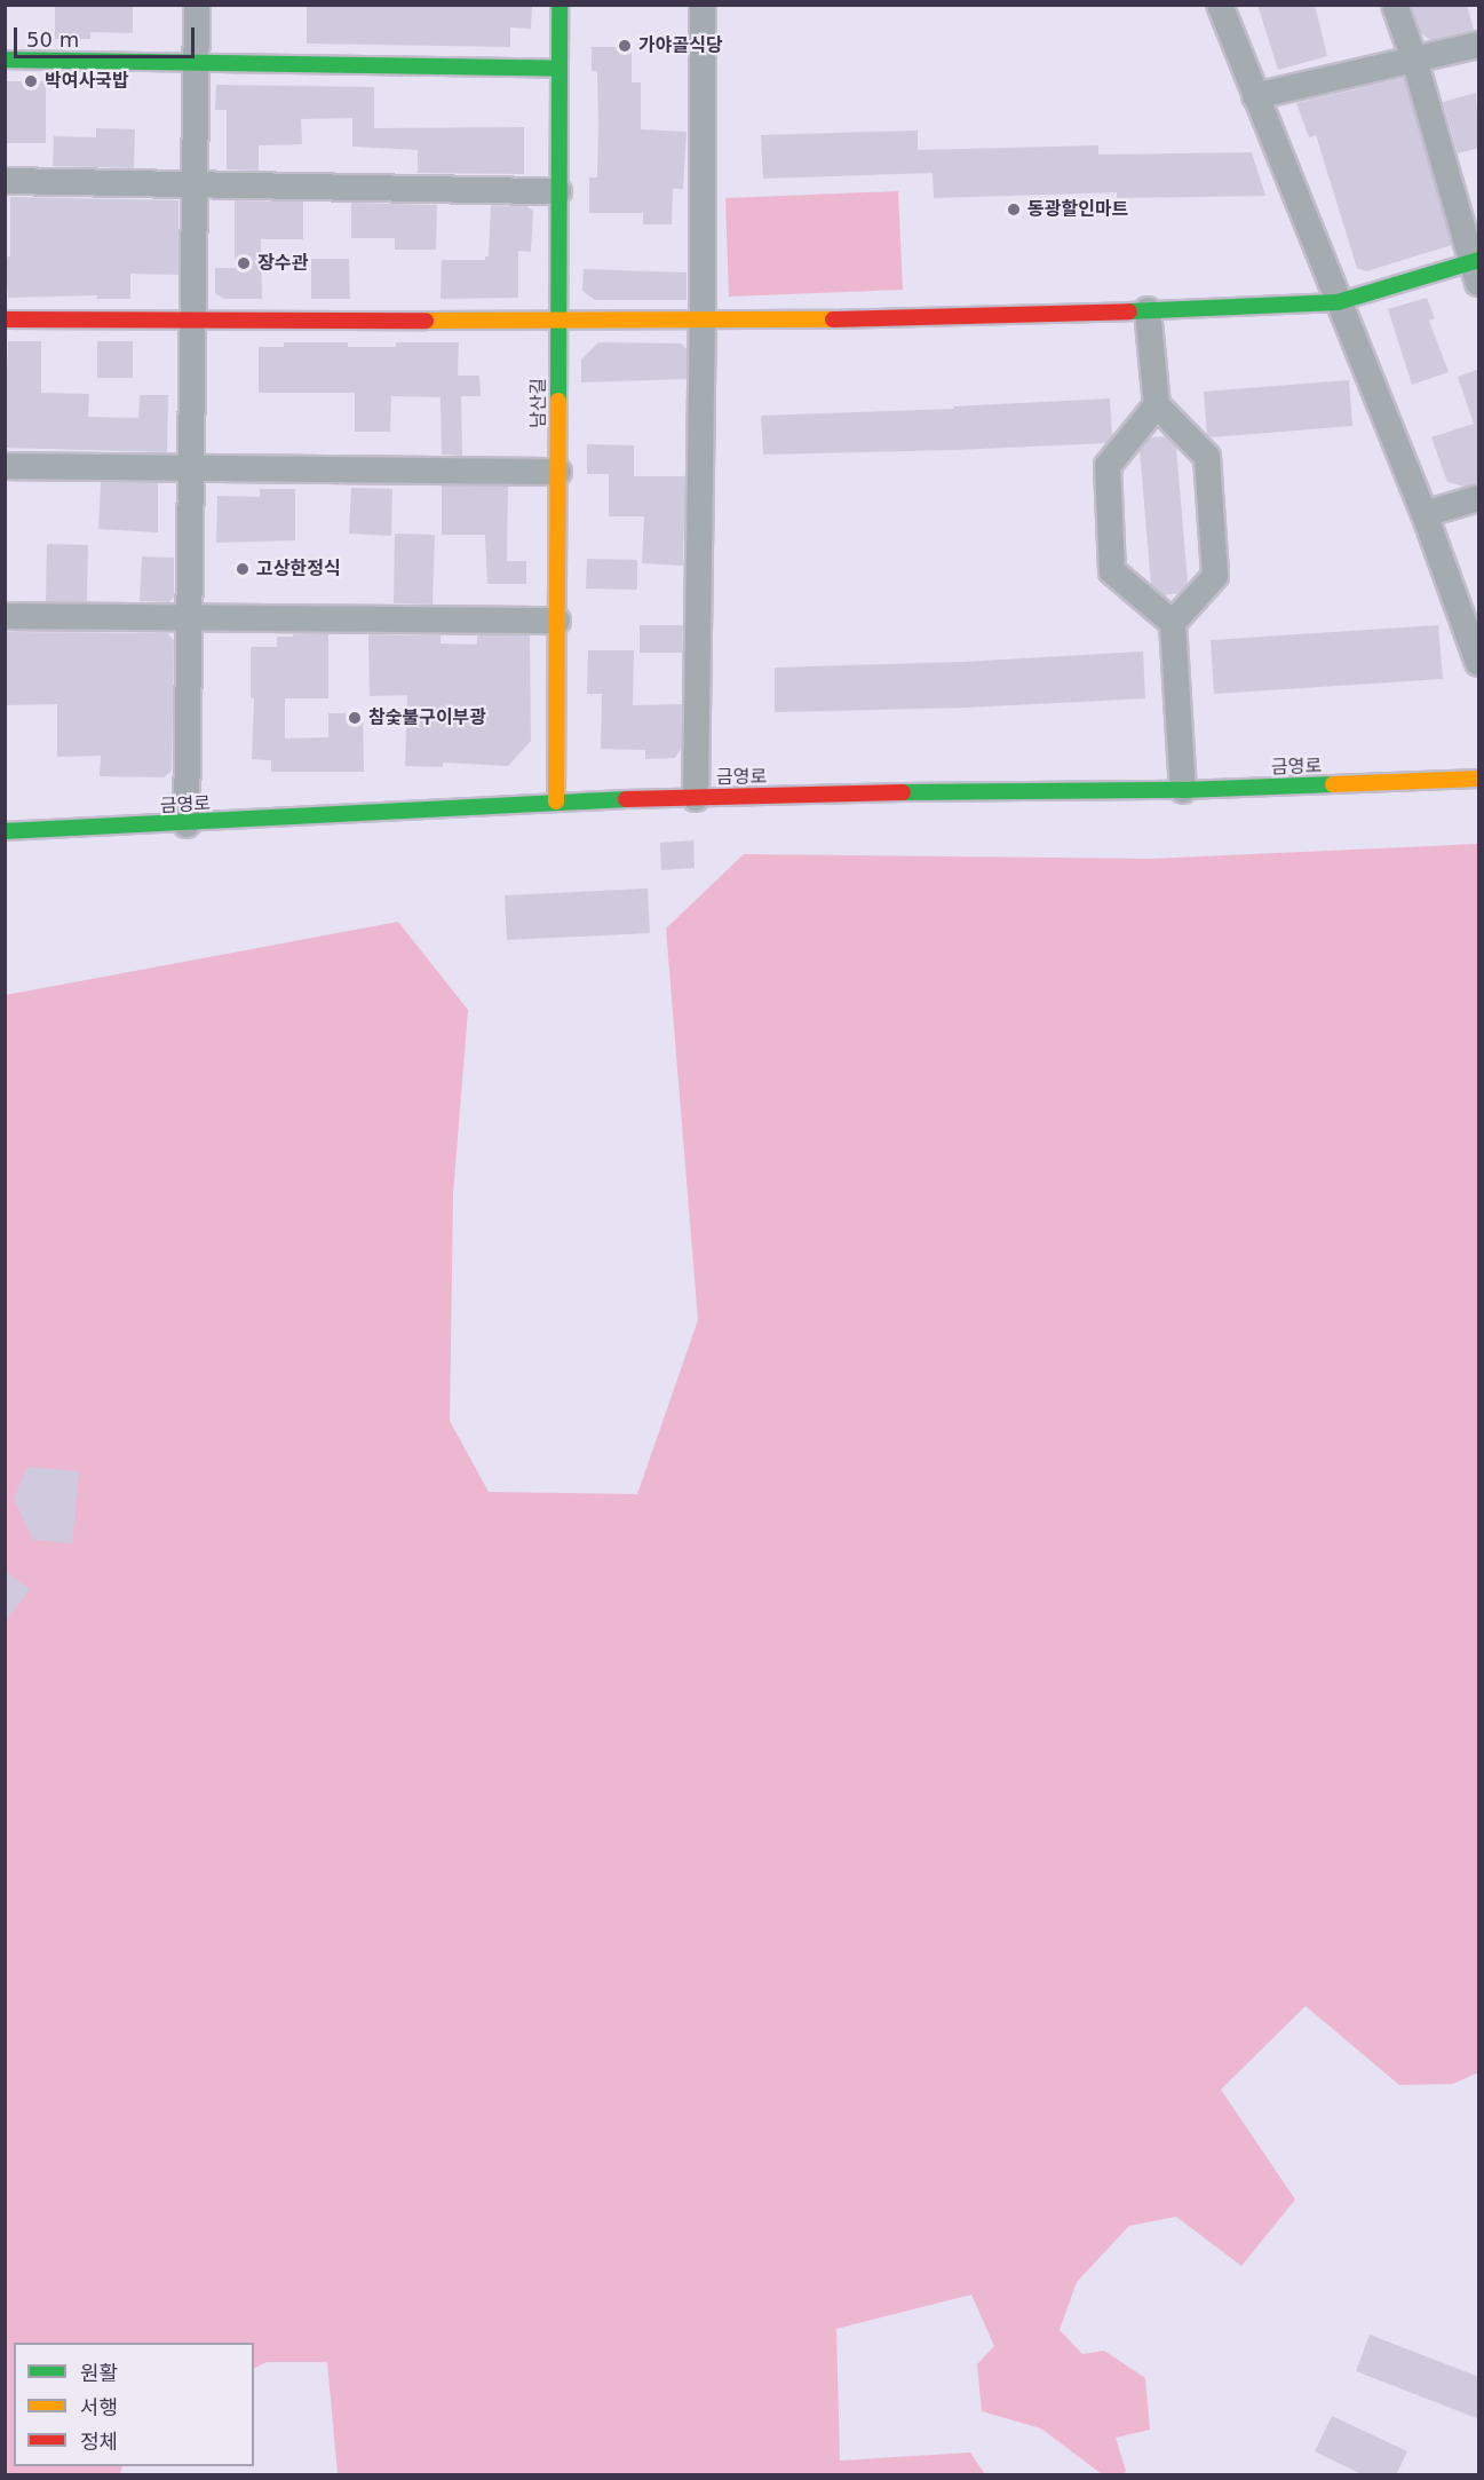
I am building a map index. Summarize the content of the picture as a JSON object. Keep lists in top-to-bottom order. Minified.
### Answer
{"streets":{"street":["남산길","금영로"]},"crossings":[["남산길","금영로"]],"places":["가야골식당","박여사국밥","동광할인마트","장수관","고상한정식","참숯불구이부광"],"legend":["원활","서행","정체"],"scale_bar":"50 m"}
